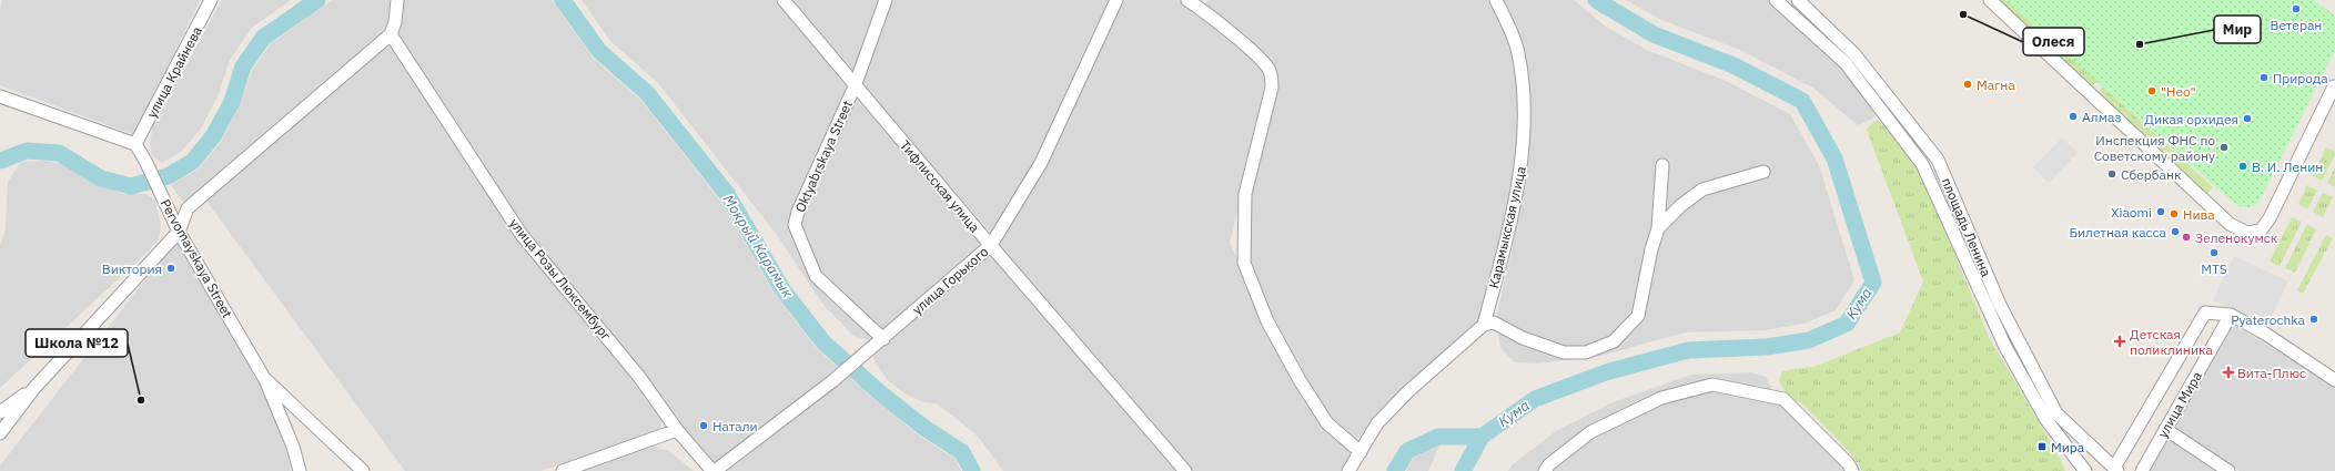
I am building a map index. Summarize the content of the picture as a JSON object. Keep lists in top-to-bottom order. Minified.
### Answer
{"streets":{"street":["улица Крайнева","Oktyabrskaya Street","Тифлисская улица","Карамыкская улица","площадь Ленина","Pervomayskaya Street","улица Розы Люксембург","улица Горького","улица Мира"]},"crossings":[["улица Крайнева","Pervomayskaya Street"],["Oktyabrskaya Street","Тифлисская улица"],["Oktyabrskaya Street","улица Горького"],["Тифлисская улица","улица Горького"],["площадь Ленина","улица Мира"],["улица Розы Люксембург","улица Горького"]],"water":["Мокрый Карамык","Кума"],"places":{"other":["Ветеран","Олеся","Мир","Природа","Магна","\"Нео\"","Алмаз","Дикая орхидея","Инспекция ФНС по Советскому району","В. И. Ленин","Сбербанк","Xiaomi","Нива","Билетная касса","Зеленокумск","MTS","Виктория","Pyaterochka","Школа №12","Натали"],"health":["Детская поликлиника","Вита-Плюс"],"transit":["Мира"]}}
